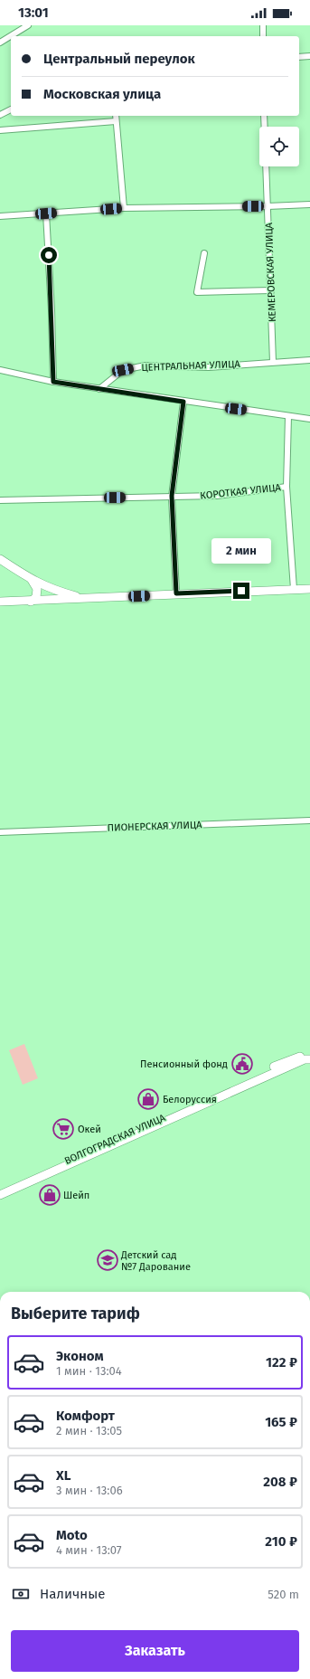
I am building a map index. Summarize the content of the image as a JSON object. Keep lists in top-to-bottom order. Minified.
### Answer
{"streets":{"main road":["ВОЛГОГРАДСКАЯ УЛИЦА"],"street":["КЕМЕРОВСКАЯ УЛИЦА","ЦЕНТРАЛЬНАЯ УЛИЦА","КОРОТКАЯ УЛИЦА","ПИОНЕРСКАЯ УЛИЦА"]},"crossings":[["КЕМЕРОВСКАЯ УЛИЦА","ЦЕНТРАЛЬНАЯ УЛИЦА"]],"places":{"public building":["Пенсионный фонд"],"shop":["Белоруссия","Шейп"],"supermarket":["Окей"],"school or university":["Детский сад №7 Дарование"]},"page":{"status":"13:01","banner":["Центральный переулок","Московская улица"],"bubble":"2 мин","heading":"Выберите тариф","list":[{"name":"Эконом","note":"1 мин · 13:04","value":"122 ₽"},{"name":"Комфорт","note":"2 мин · 13:05","value":"165 ₽"},{"name":"XL","note":"3 мин · 13:06","value":"208 ₽"},{"name":"Moto","note":"4 мин · 13:07","value":"210 ₽"}],"pay":["Наличные","520 m"],"buttons":"Заказать"}}
